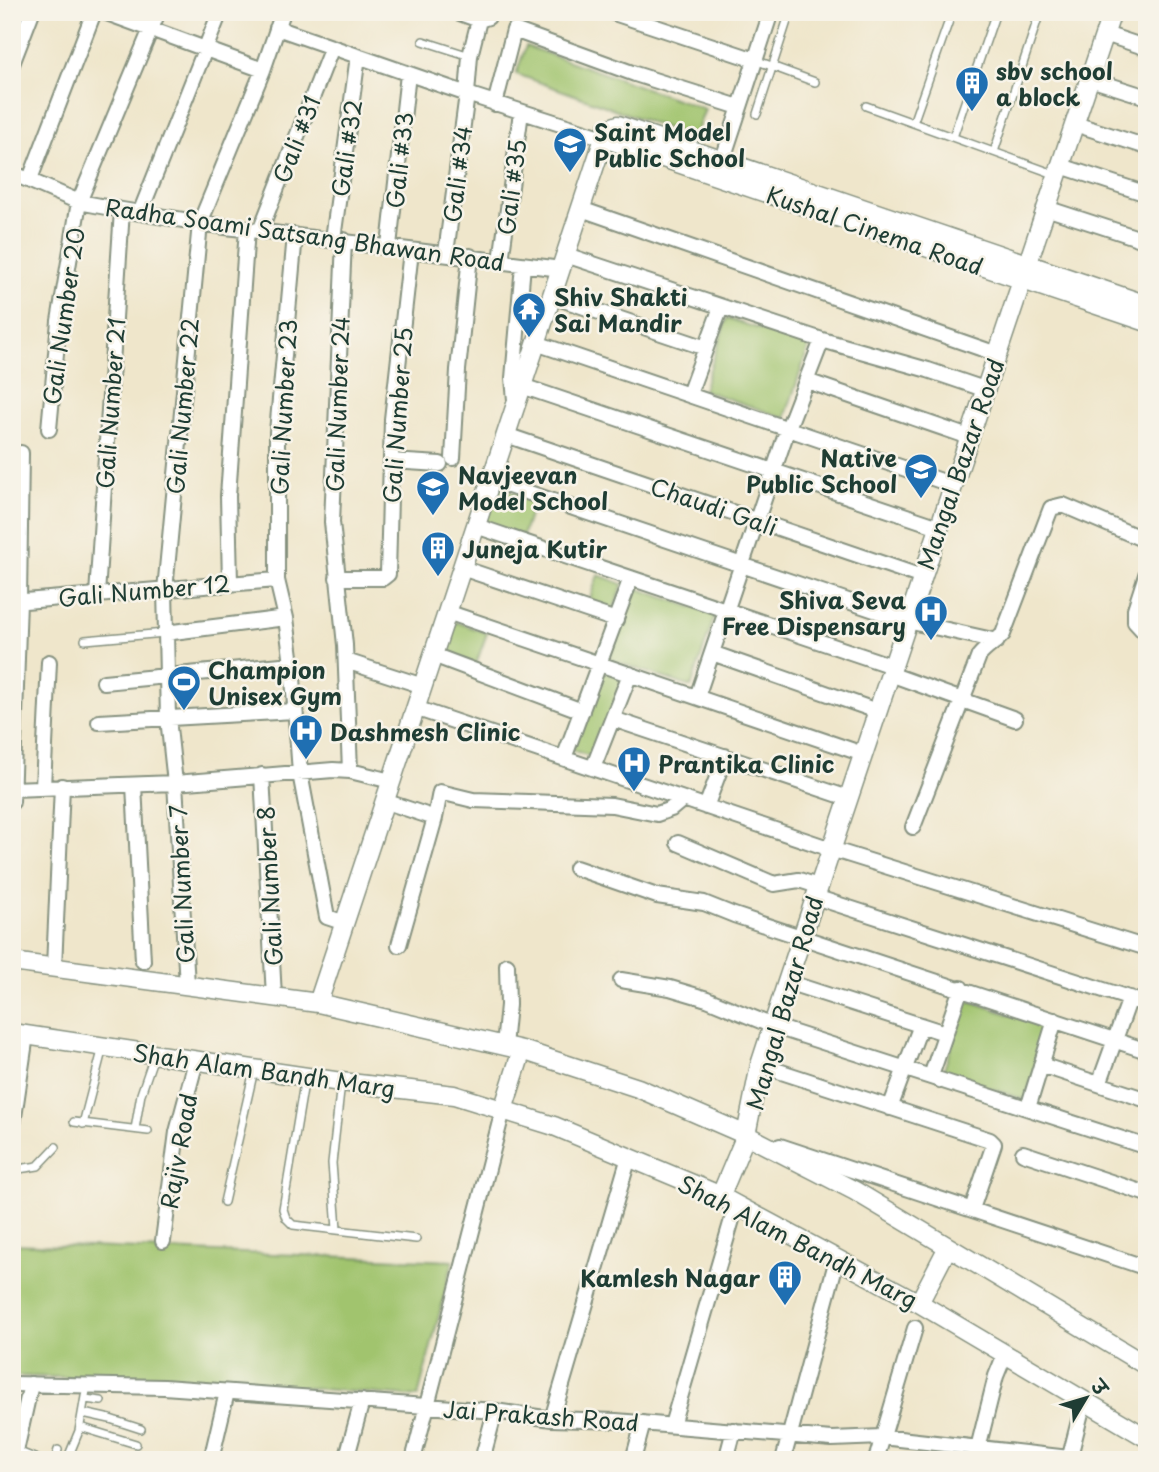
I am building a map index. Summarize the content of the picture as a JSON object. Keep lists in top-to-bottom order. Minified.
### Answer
{"streets":{"street":["Gali #31","Gali #32","Gali #33","Gali #34","Gali #35","Kushal Cinema Road","Radha Soami Satsang Bhawan Road","Gali Number 20","Gali Number 21","Gali Number 24","Gali Number 22","Gali Number 23","Gali Number 25","Mangal Bazar Road","Chaudi Gali","Gali Number 12","Gali Number 7","Gali Number 8","Shah Alam Bandh Marg","Rajiv Road","Jai Prakash Road"]},"crossings":[["Gali #31","Radha Soami Satsang Bhawan Road"],["Gali #31","Gali Number 12"],["Gali #32","Radha Soami Satsang Bhawan Road"],["Gali #32","Gali Number 24"],["Gali #33","Radha Soami Satsang Bhawan Road"],["Gali #34","Radha Soami Satsang Bhawan Road"],["Gali #35","Radha Soami Satsang Bhawan Road"],["Kushal Cinema Road","Mangal Bazar Road"],["Radha Soami Satsang Bhawan Road","Gali Number 20"],["Radha Soami Satsang Bhawan Road","Gali Number 21"],["Radha Soami Satsang Bhawan Road","Gali Number 24"],["Radha Soami Satsang Bhawan Road","Gali Number 22"],["Radha Soami Satsang Bhawan Road","Gali Number 23"],["Radha Soami Satsang Bhawan Road","Gali Number 25"],["Radha Soami Satsang Bhawan Road","Mangal Bazar Road"],["Gali Number 21","Gali Number 12"],["Gali Number 24","Gali Number 25"],["Gali Number 22","Gali Number 12"],["Gali Number 22","Gali Number 7"],["Gali Number 23","Gali Number 12"],["Mangal Bazar Road","Chaudi Gali"],["Mangal Bazar Road","Shah Alam Bandh Marg"],["Shah Alam Bandh Marg","Rajiv Road"]],"places":{"building":["sbv school a block","Juneja Kutir","Kamlesh Nagar"],"school or university":["Saint Model Public School","Native Public School","Navjeevan Model School"],"temple":["Shiv Shakti Sai Mandir"],"hospital":["Shiva Seva Free Dispensary","Dashmesh Clinic","Prantika Clinic"],"sports":["Champion Unisex Gym"]},"north":"top right"}
